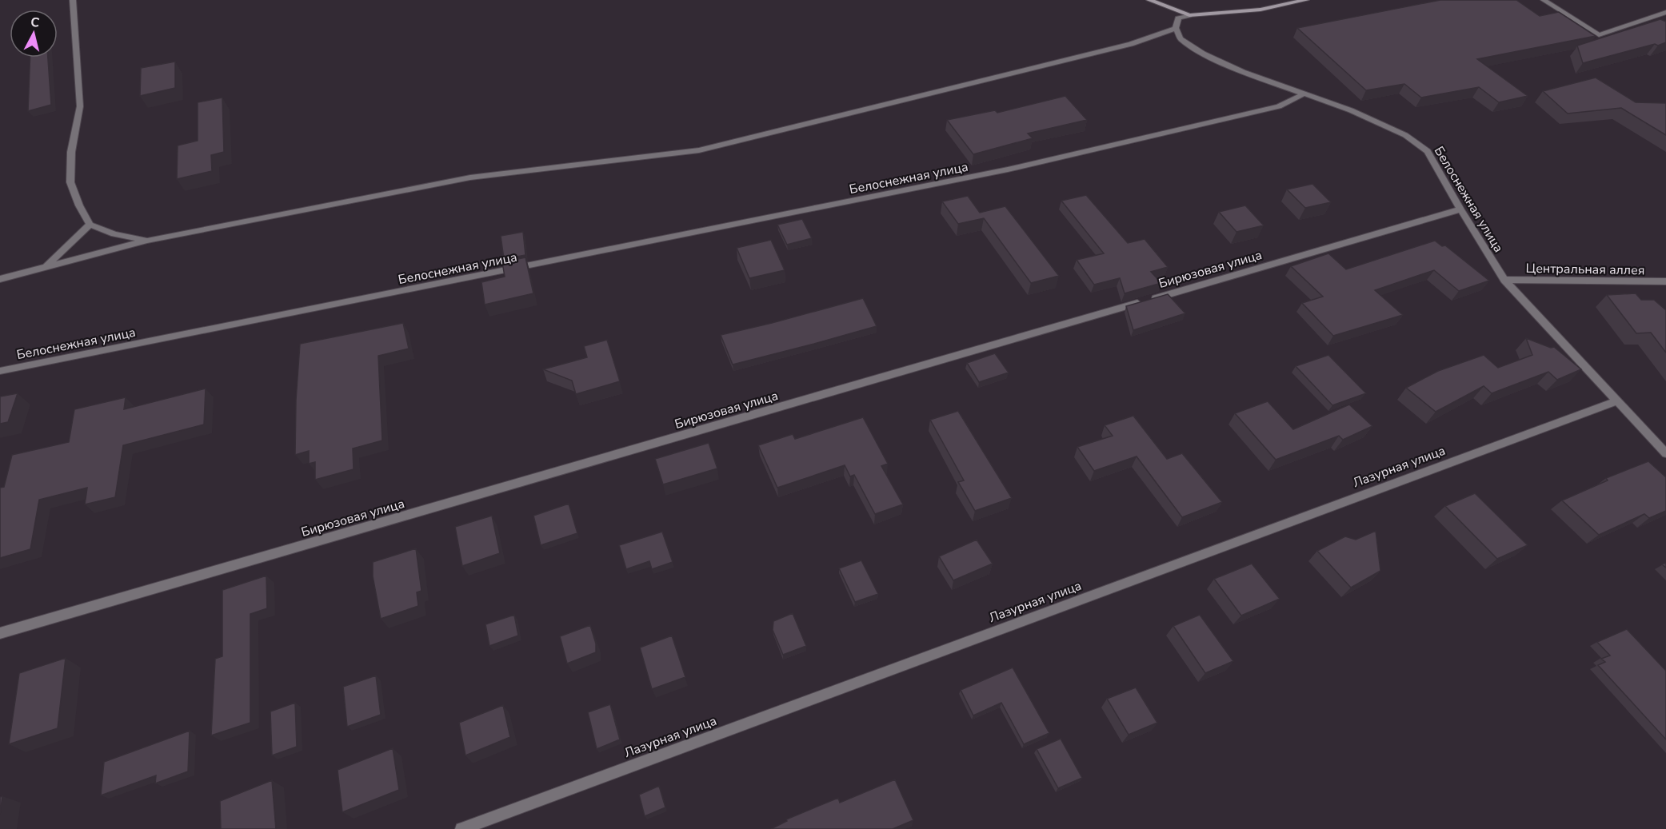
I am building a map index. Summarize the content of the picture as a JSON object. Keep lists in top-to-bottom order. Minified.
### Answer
{"streets":{"street":["Белоснежная улица","Бирюзовая улица","Центральная аллея","Лазурная улица"]},"crossings":[["Белоснежная улица","Бирюзовая улица"],["Белоснежная улица","Центральная аллея"],["Белоснежная улица","Лазурная улица"]],"north":"top"}
